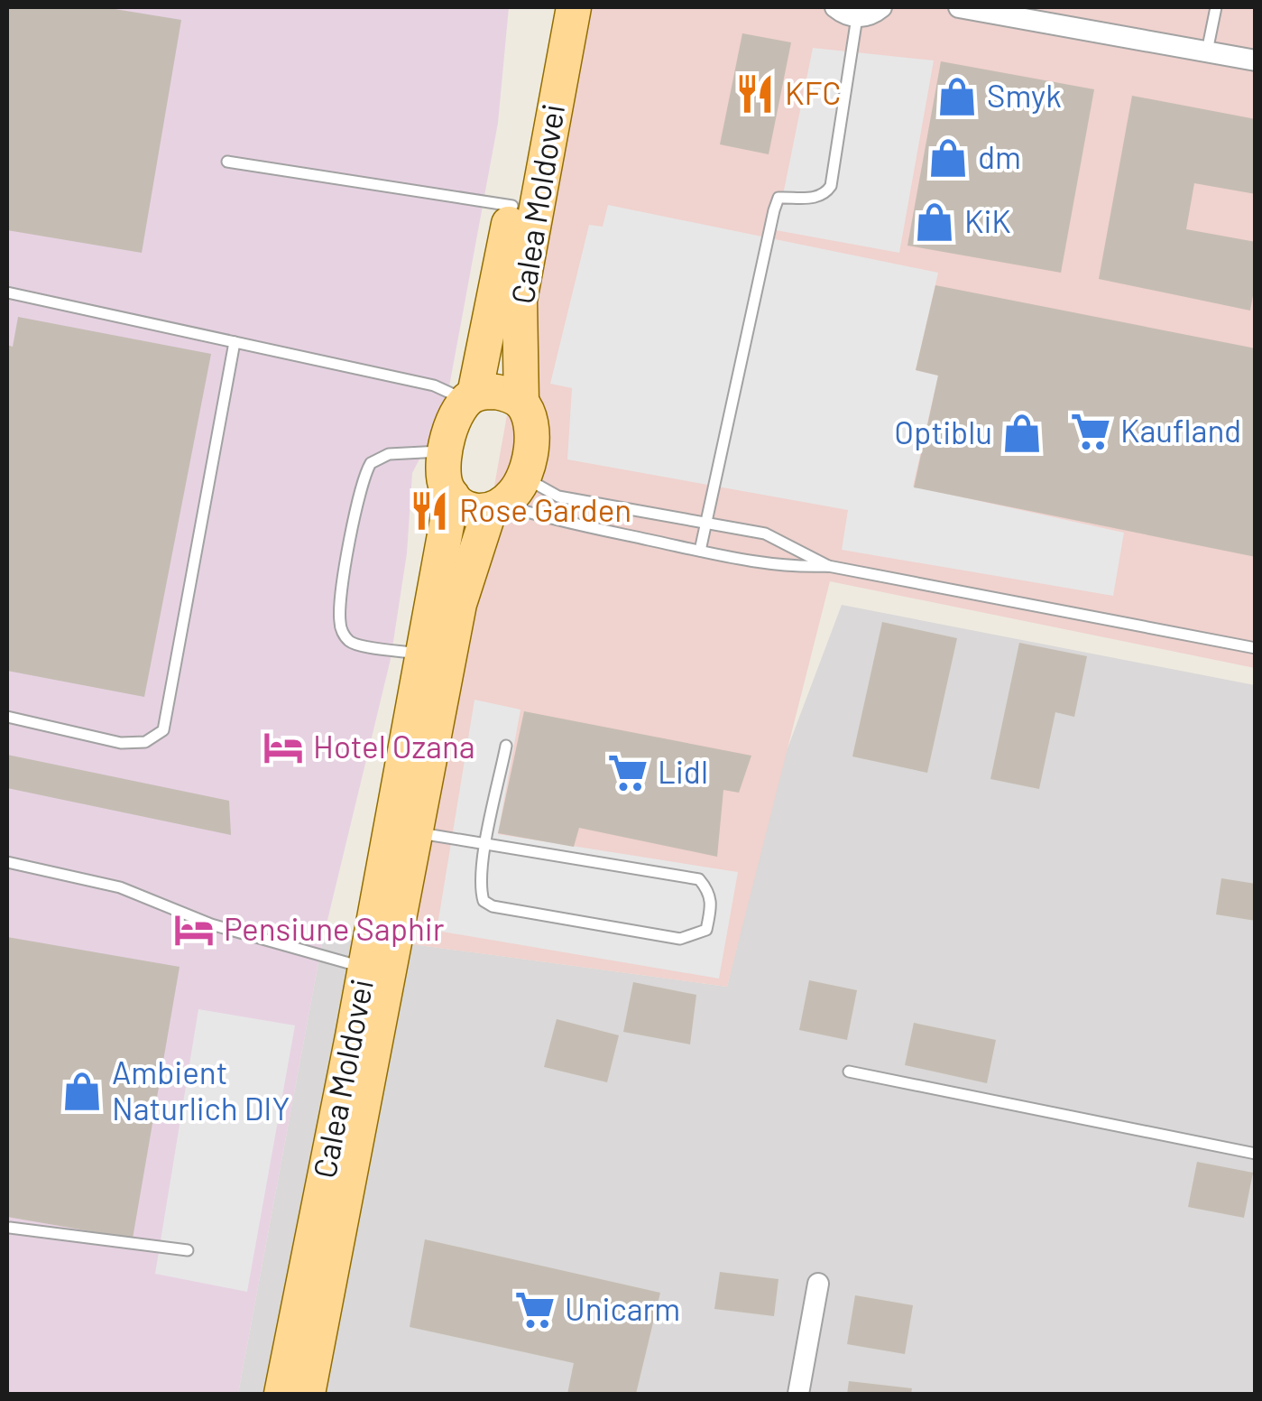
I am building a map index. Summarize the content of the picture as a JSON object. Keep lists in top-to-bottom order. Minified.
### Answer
{"streets":{"main road":["Calea Moldovei"]},"places":{"restaurant":["KFC","Rose Garden"],"shop":["Smyk","dm","KiK","Optiblu","Ambient Naturlich DIY"],"supermarket":["Kaufland","Lidl","Unicarm"],"hotel":["Hotel Ozana","Pensiune Saphir"]}}
